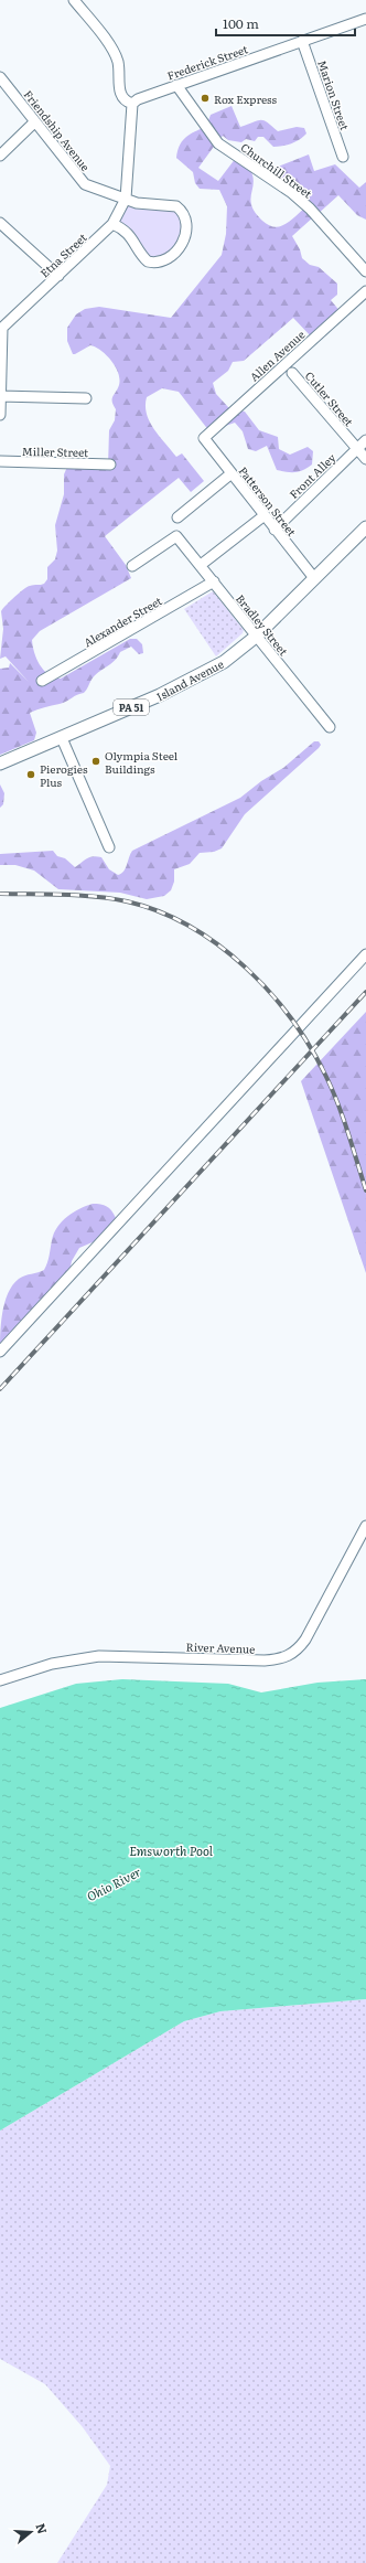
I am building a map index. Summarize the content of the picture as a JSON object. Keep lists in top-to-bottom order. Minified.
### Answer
{"streets":{"main road":["Island Avenue","PA 51"],"street":["Frederick Street","Marion Street","Friendship Avenue","Churchill Street","Etna Street","Allen Avenue","Cutler Street","Miller Street","Front Alley","Patterson Street","Alexander Street","Bradley Street","River Avenue"]},"crossings":[["Frederick Street","Marion Street"],["Frederick Street","Churchill Street"],["Frederick Street","Etna Street"],["Friendship Avenue","Etna Street"],["Allen Avenue","Patterson Street"],["Cutler Street","Front Alley"],["Front Alley","Patterson Street"],["Patterson Street","Island Avenue"],["Alexander Street","Bradley Street"],["Bradley Street","Island Avenue"]],"water":["Emsworth Pool","Ohio River"],"places":["Rox Express","Olympia Steel Buildings","Pierogies Plus"],"scale_bar":"100 m","north":"right"}
